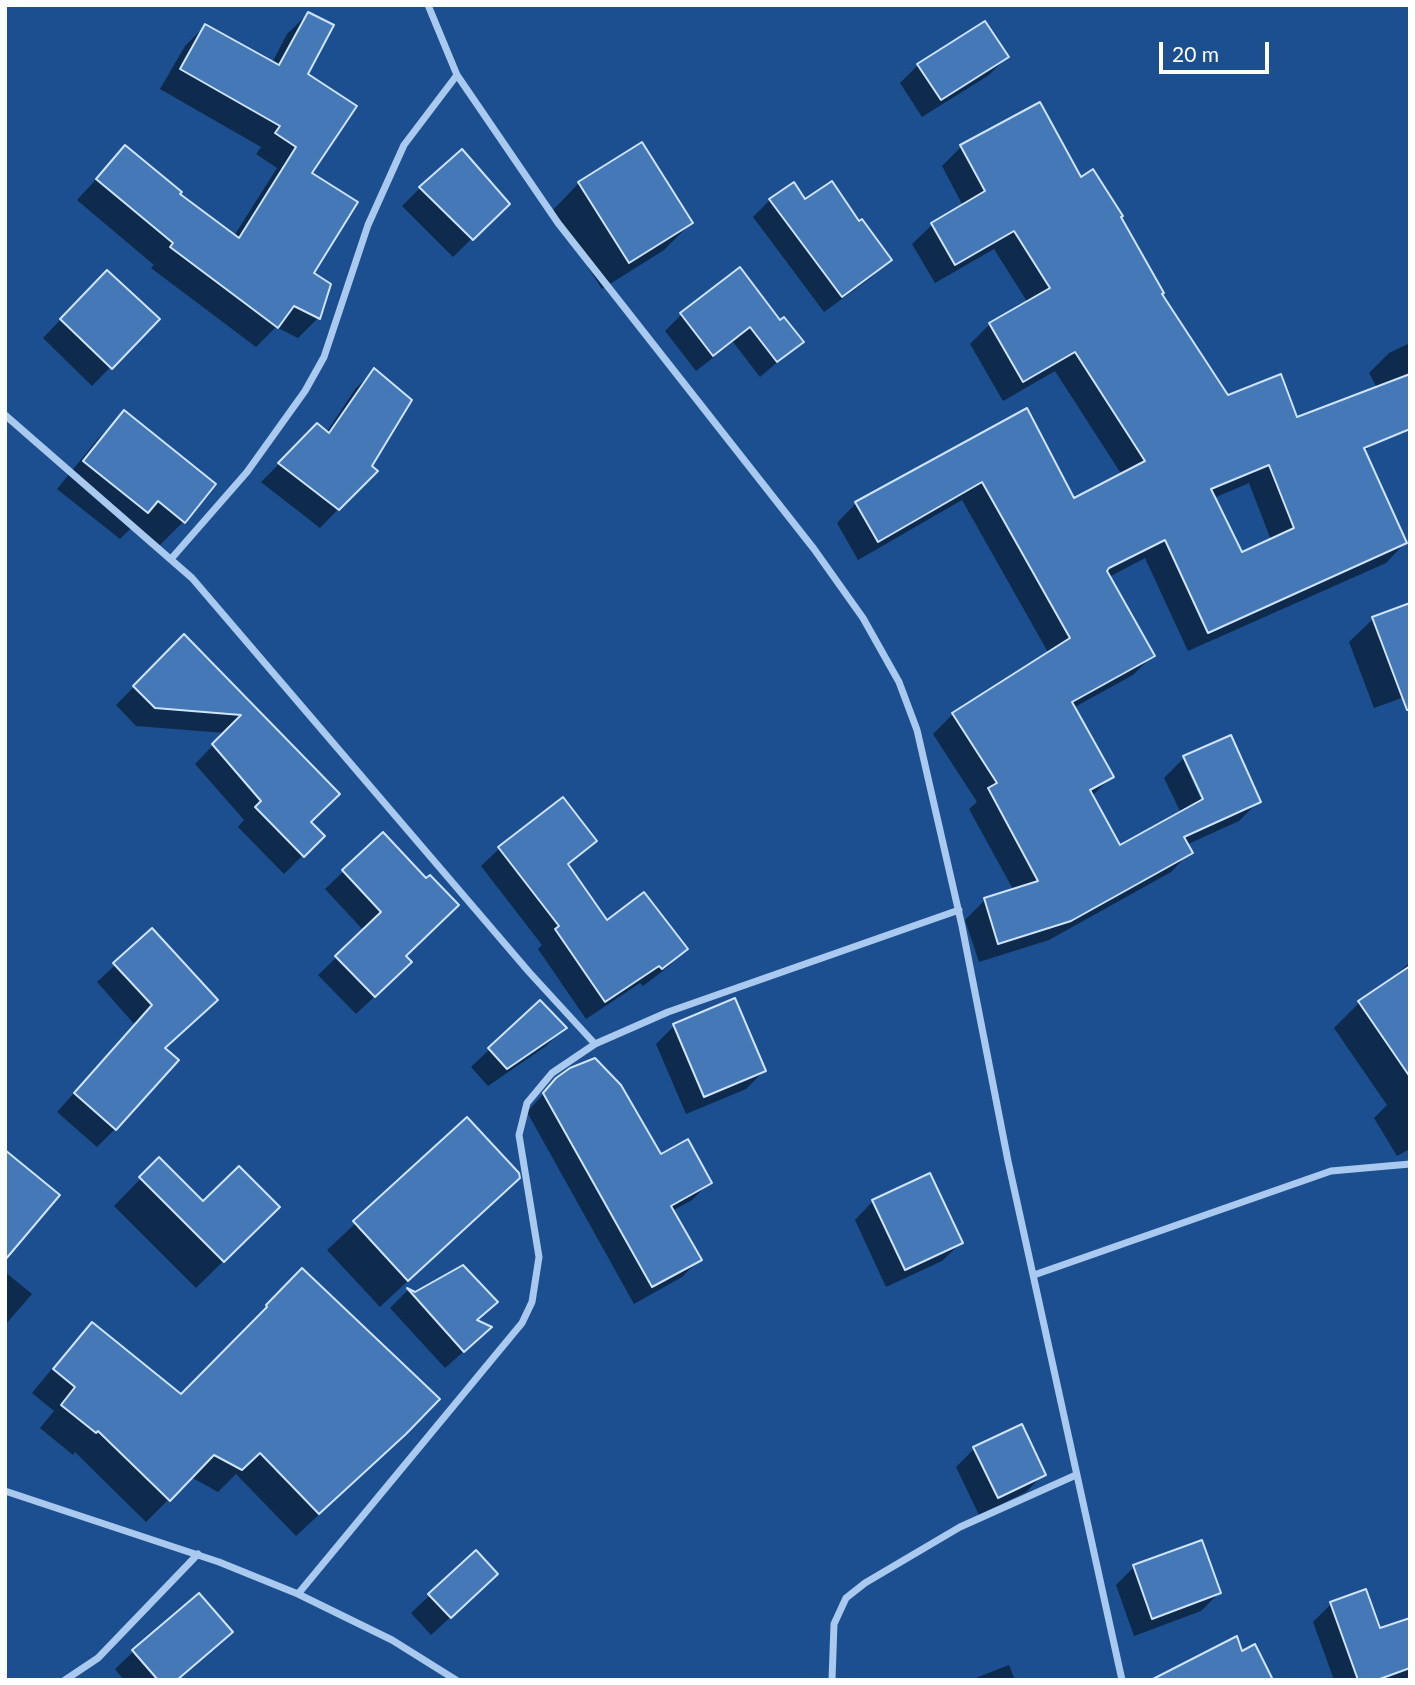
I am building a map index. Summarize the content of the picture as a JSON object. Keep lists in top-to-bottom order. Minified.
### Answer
{"scale_bar":"20 m"}
